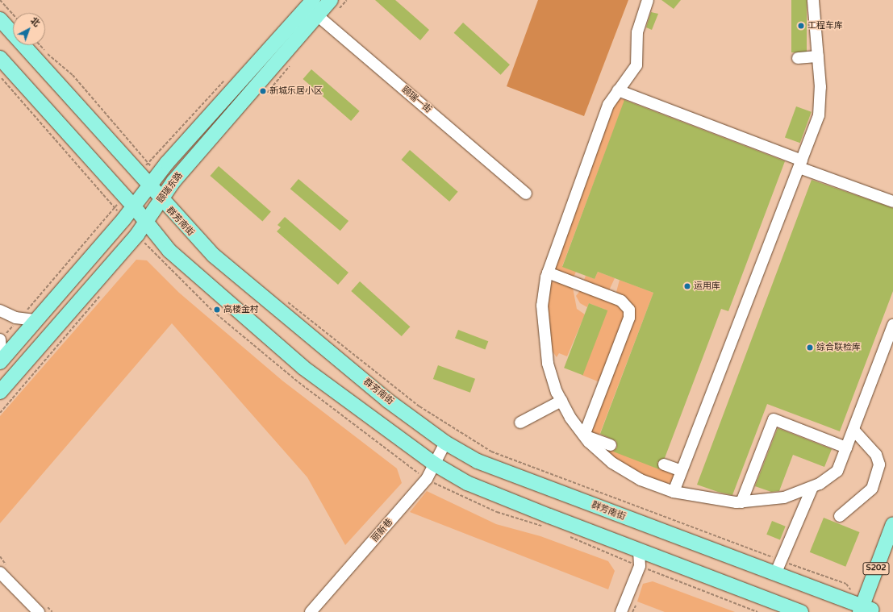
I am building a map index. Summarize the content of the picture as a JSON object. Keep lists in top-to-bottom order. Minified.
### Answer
{"streets":{"main road":["颐瑞东路","群芳南街","S202"],"street":["颐瑞一街","丽新巷"]},"crossings":[["颐瑞一街","颐瑞东路"],["颐瑞东路","群芳南街"],["群芳南街","丽新巷"],["群芳南街","S202"]],"places":["工程车库","新城乐居小区","运用库","高楼金村","综合联检库"],"north":"top right"}
